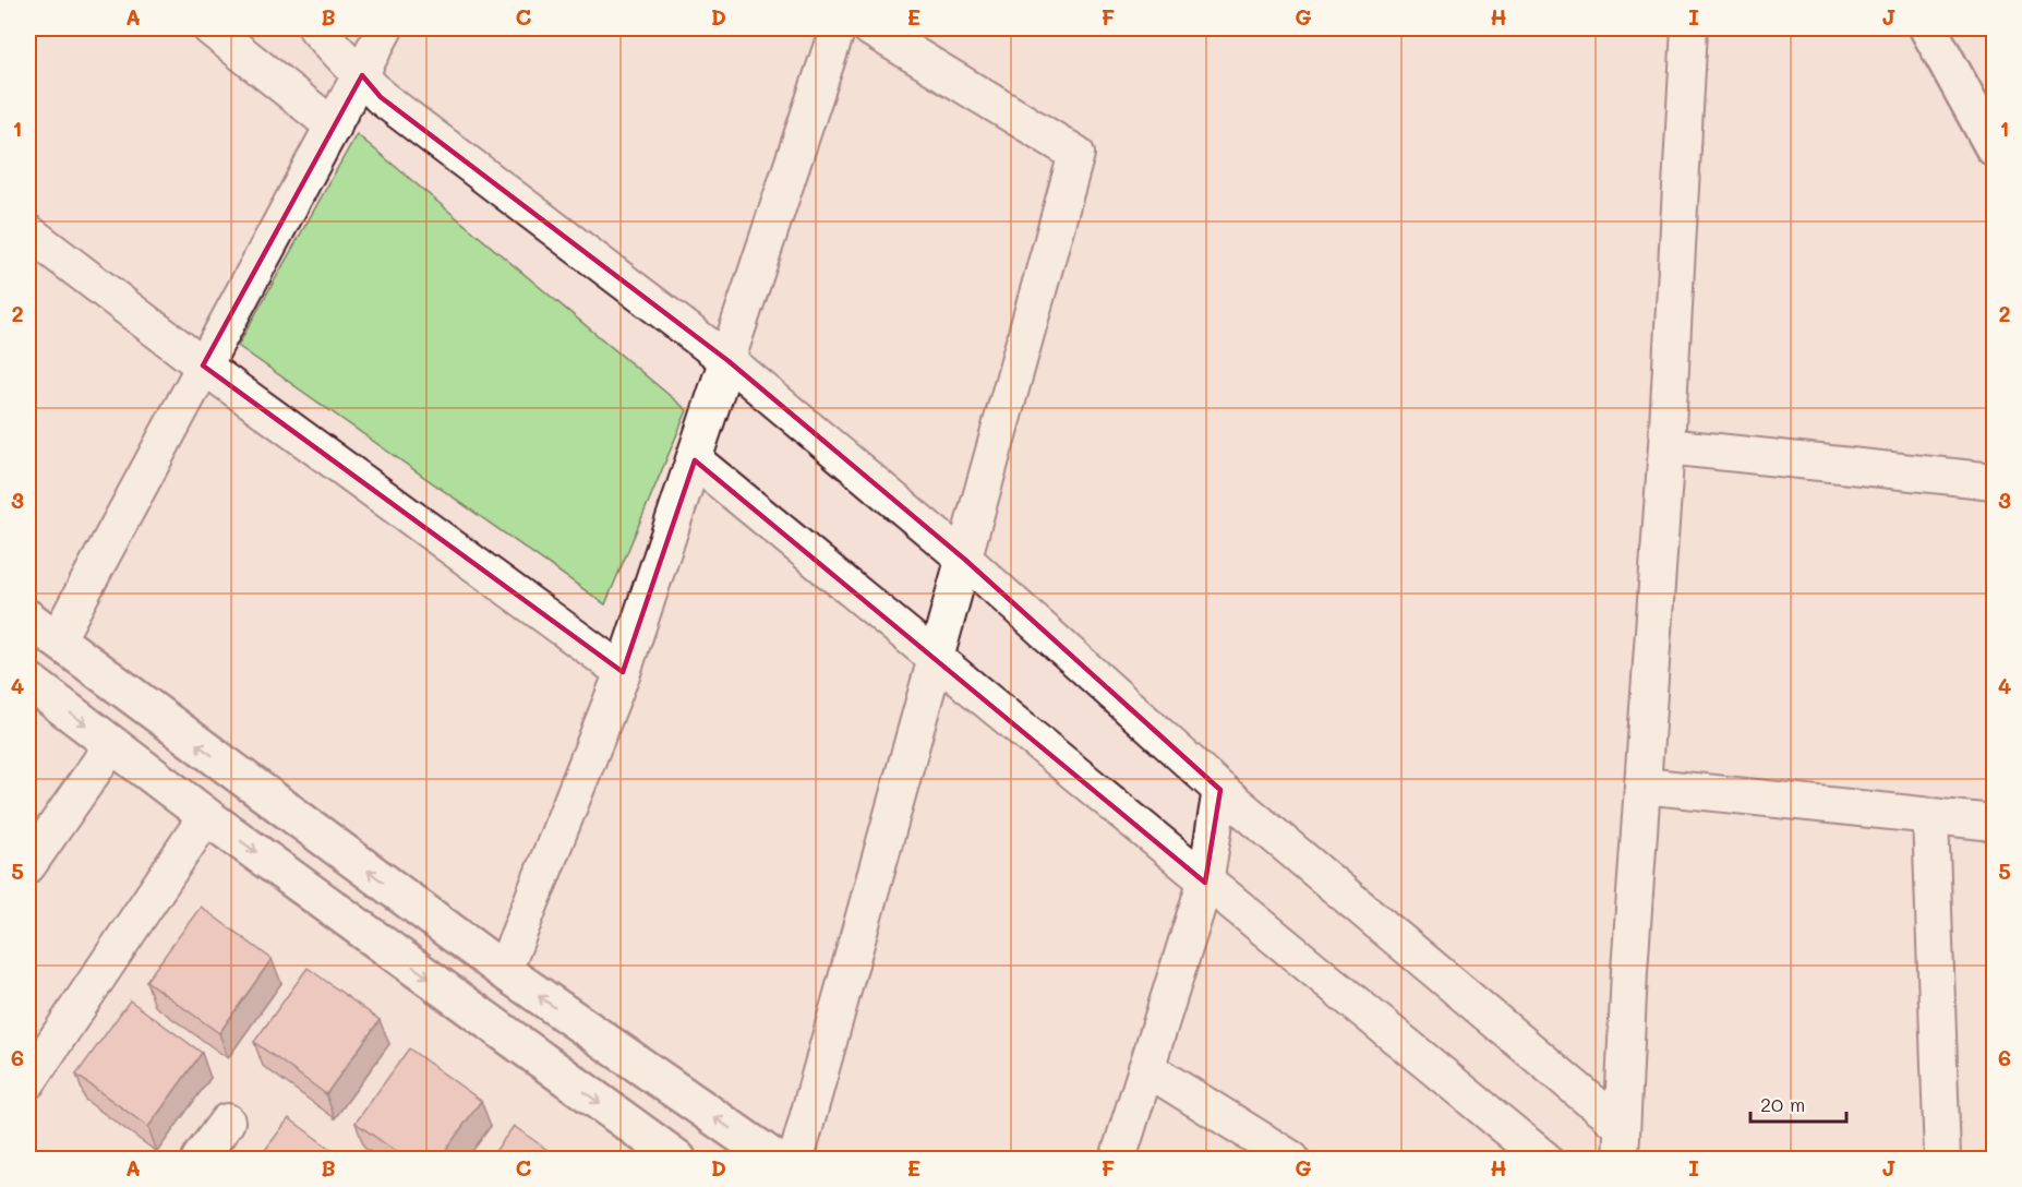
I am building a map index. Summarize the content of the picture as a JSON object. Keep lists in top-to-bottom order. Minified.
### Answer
{"scale_bar":"20 m","grid":{"columns":["A","B","C","D","E","F","G","H","I","J"],"rows":["1","2","3","4","5","6"]}}
